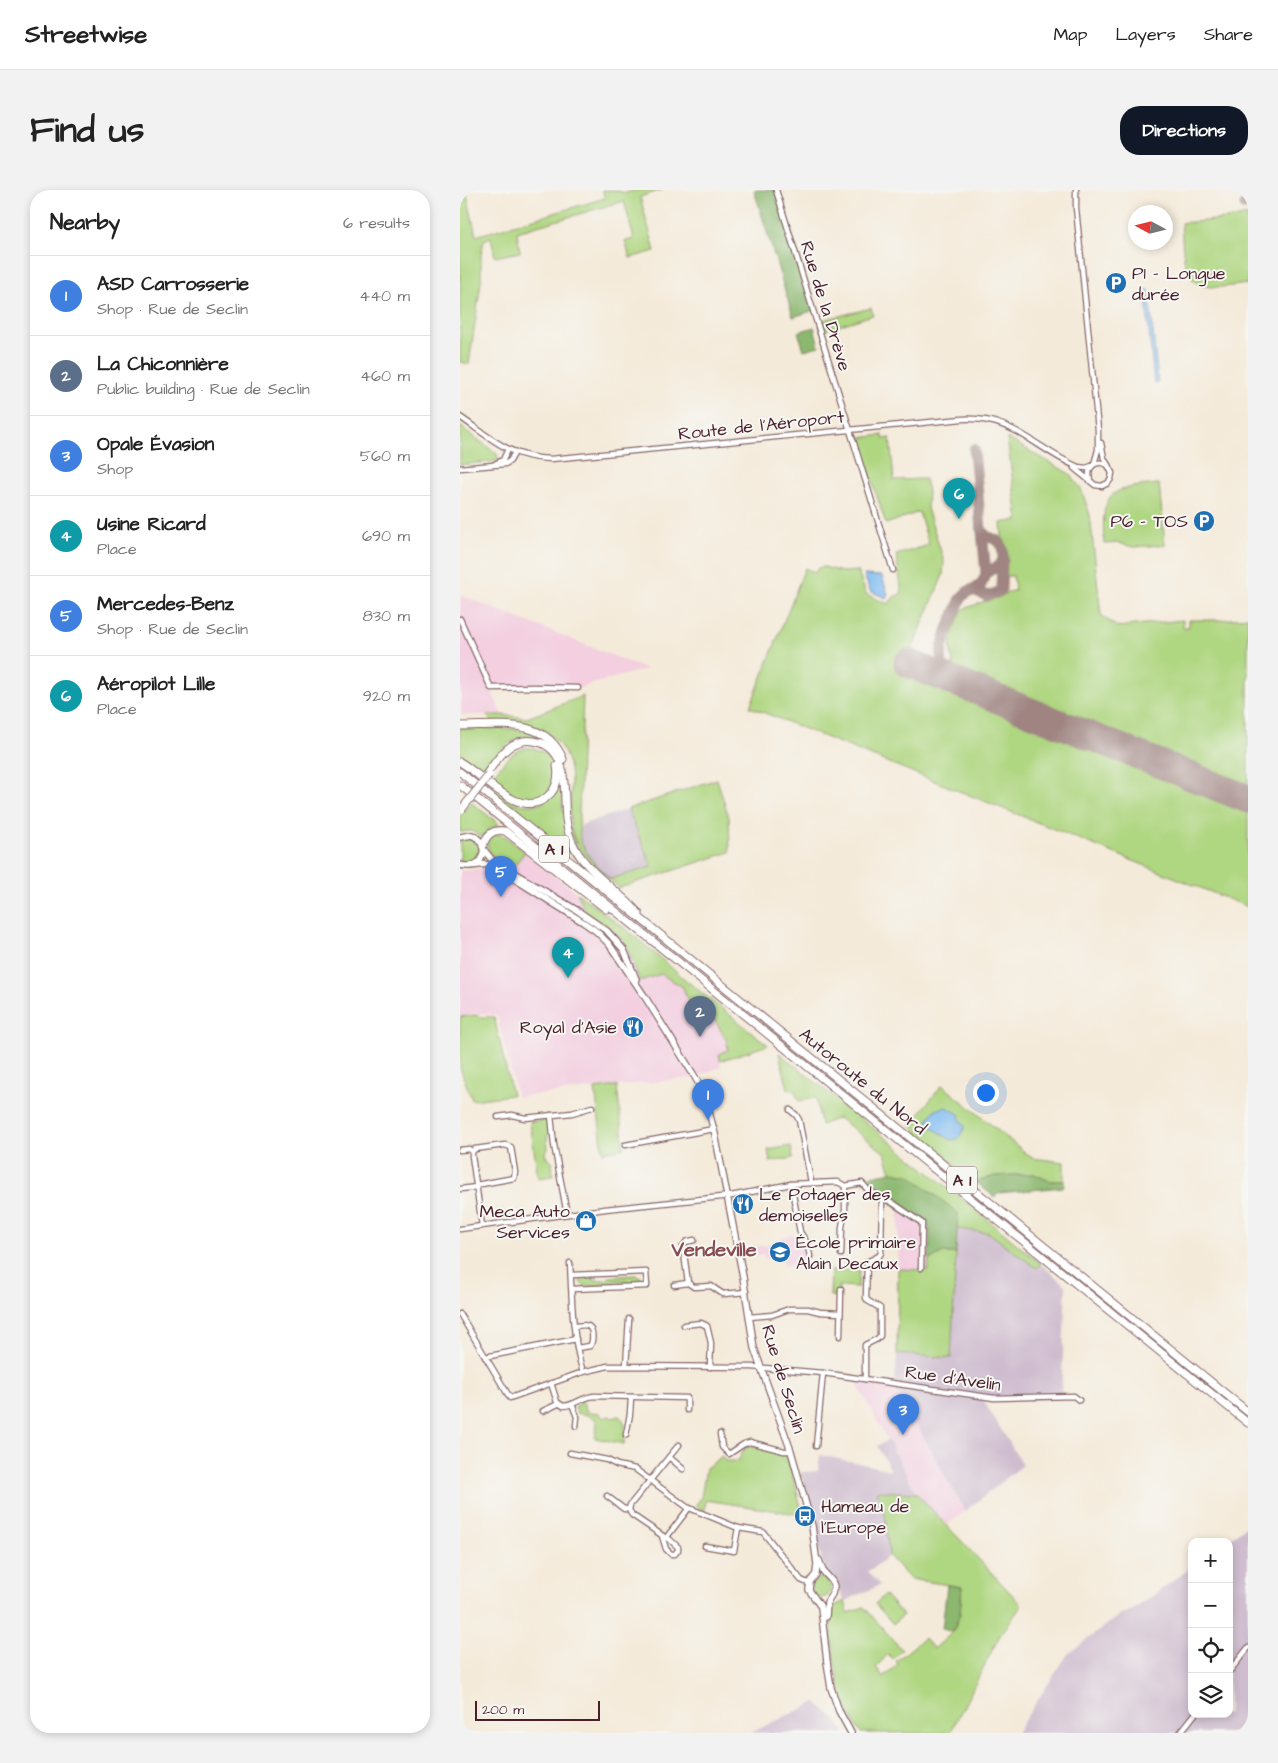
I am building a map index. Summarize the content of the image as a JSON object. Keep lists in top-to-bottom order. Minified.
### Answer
{"streets":{"highway":["A 1","Autoroute du Nord"],"main road":["Rue de Seclin"],"street":["Rue de la Drève","Route de l'Aéroport","Rue d'Avelin"]},"crossings":[["Rue de la Drève","Route de l'Aéroport"],["Rue d'Avelin","Rue de Seclin"]],"districts":["Vendeville"],"places":{"parking":["P1 - Longue durée","P6 - TOS"],"restaurant":["Royal d'Asie","Le Potager des demoiselles"],"shop":["Meca Auto Services"],"school or university":["École primaire Alain Decaux"],"bus stop":["Hameau de l'Europe"]},"scale_bar":"200 m","north":"left","page":{"header":"Streetwise","nav":["Map","Layers","Share"],"title":"Find us","buttons":"Directions","heading":["Nearby","6 results"],"list":[{"mark":"1","name":"ASD Carrosserie","note":"Shop · Rue de Seclin","value":"440 m"},{"mark":"2","name":"La Chiconnière","note":"Public building · Rue de Seclin","value":"460 m"},{"mark":"3","name":"Opale Évasion","note":"Shop","value":"560 m"},{"mark":"4","name":"Usine Ricard","note":"Place","value":"690 m"},{"mark":"5","name":"Mercedes-Benz","note":"Shop · Rue de Seclin","value":"830 m"},{"mark":"6","name":"Aéropilot Lille","note":"Place","value":"920 m"}],"pins":["6","5","4","2","1","3"],"map_buttons":["+","−"],"scale":"200 m"}}
